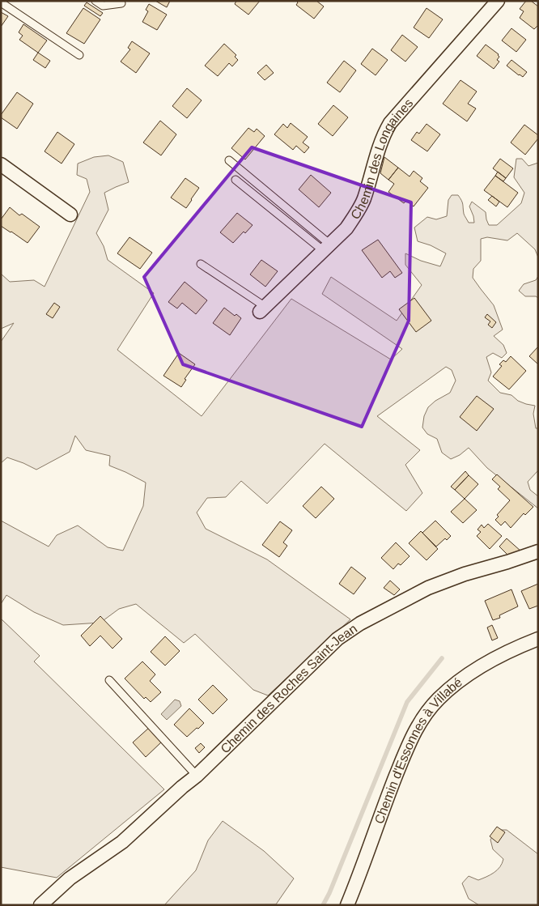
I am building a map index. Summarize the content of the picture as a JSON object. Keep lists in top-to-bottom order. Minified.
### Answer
{"streets":{"street":["Chemin des Longaines","Chemin des Roches Saint-Jean","Chemin d'Essonnes à Villabé"]}}
